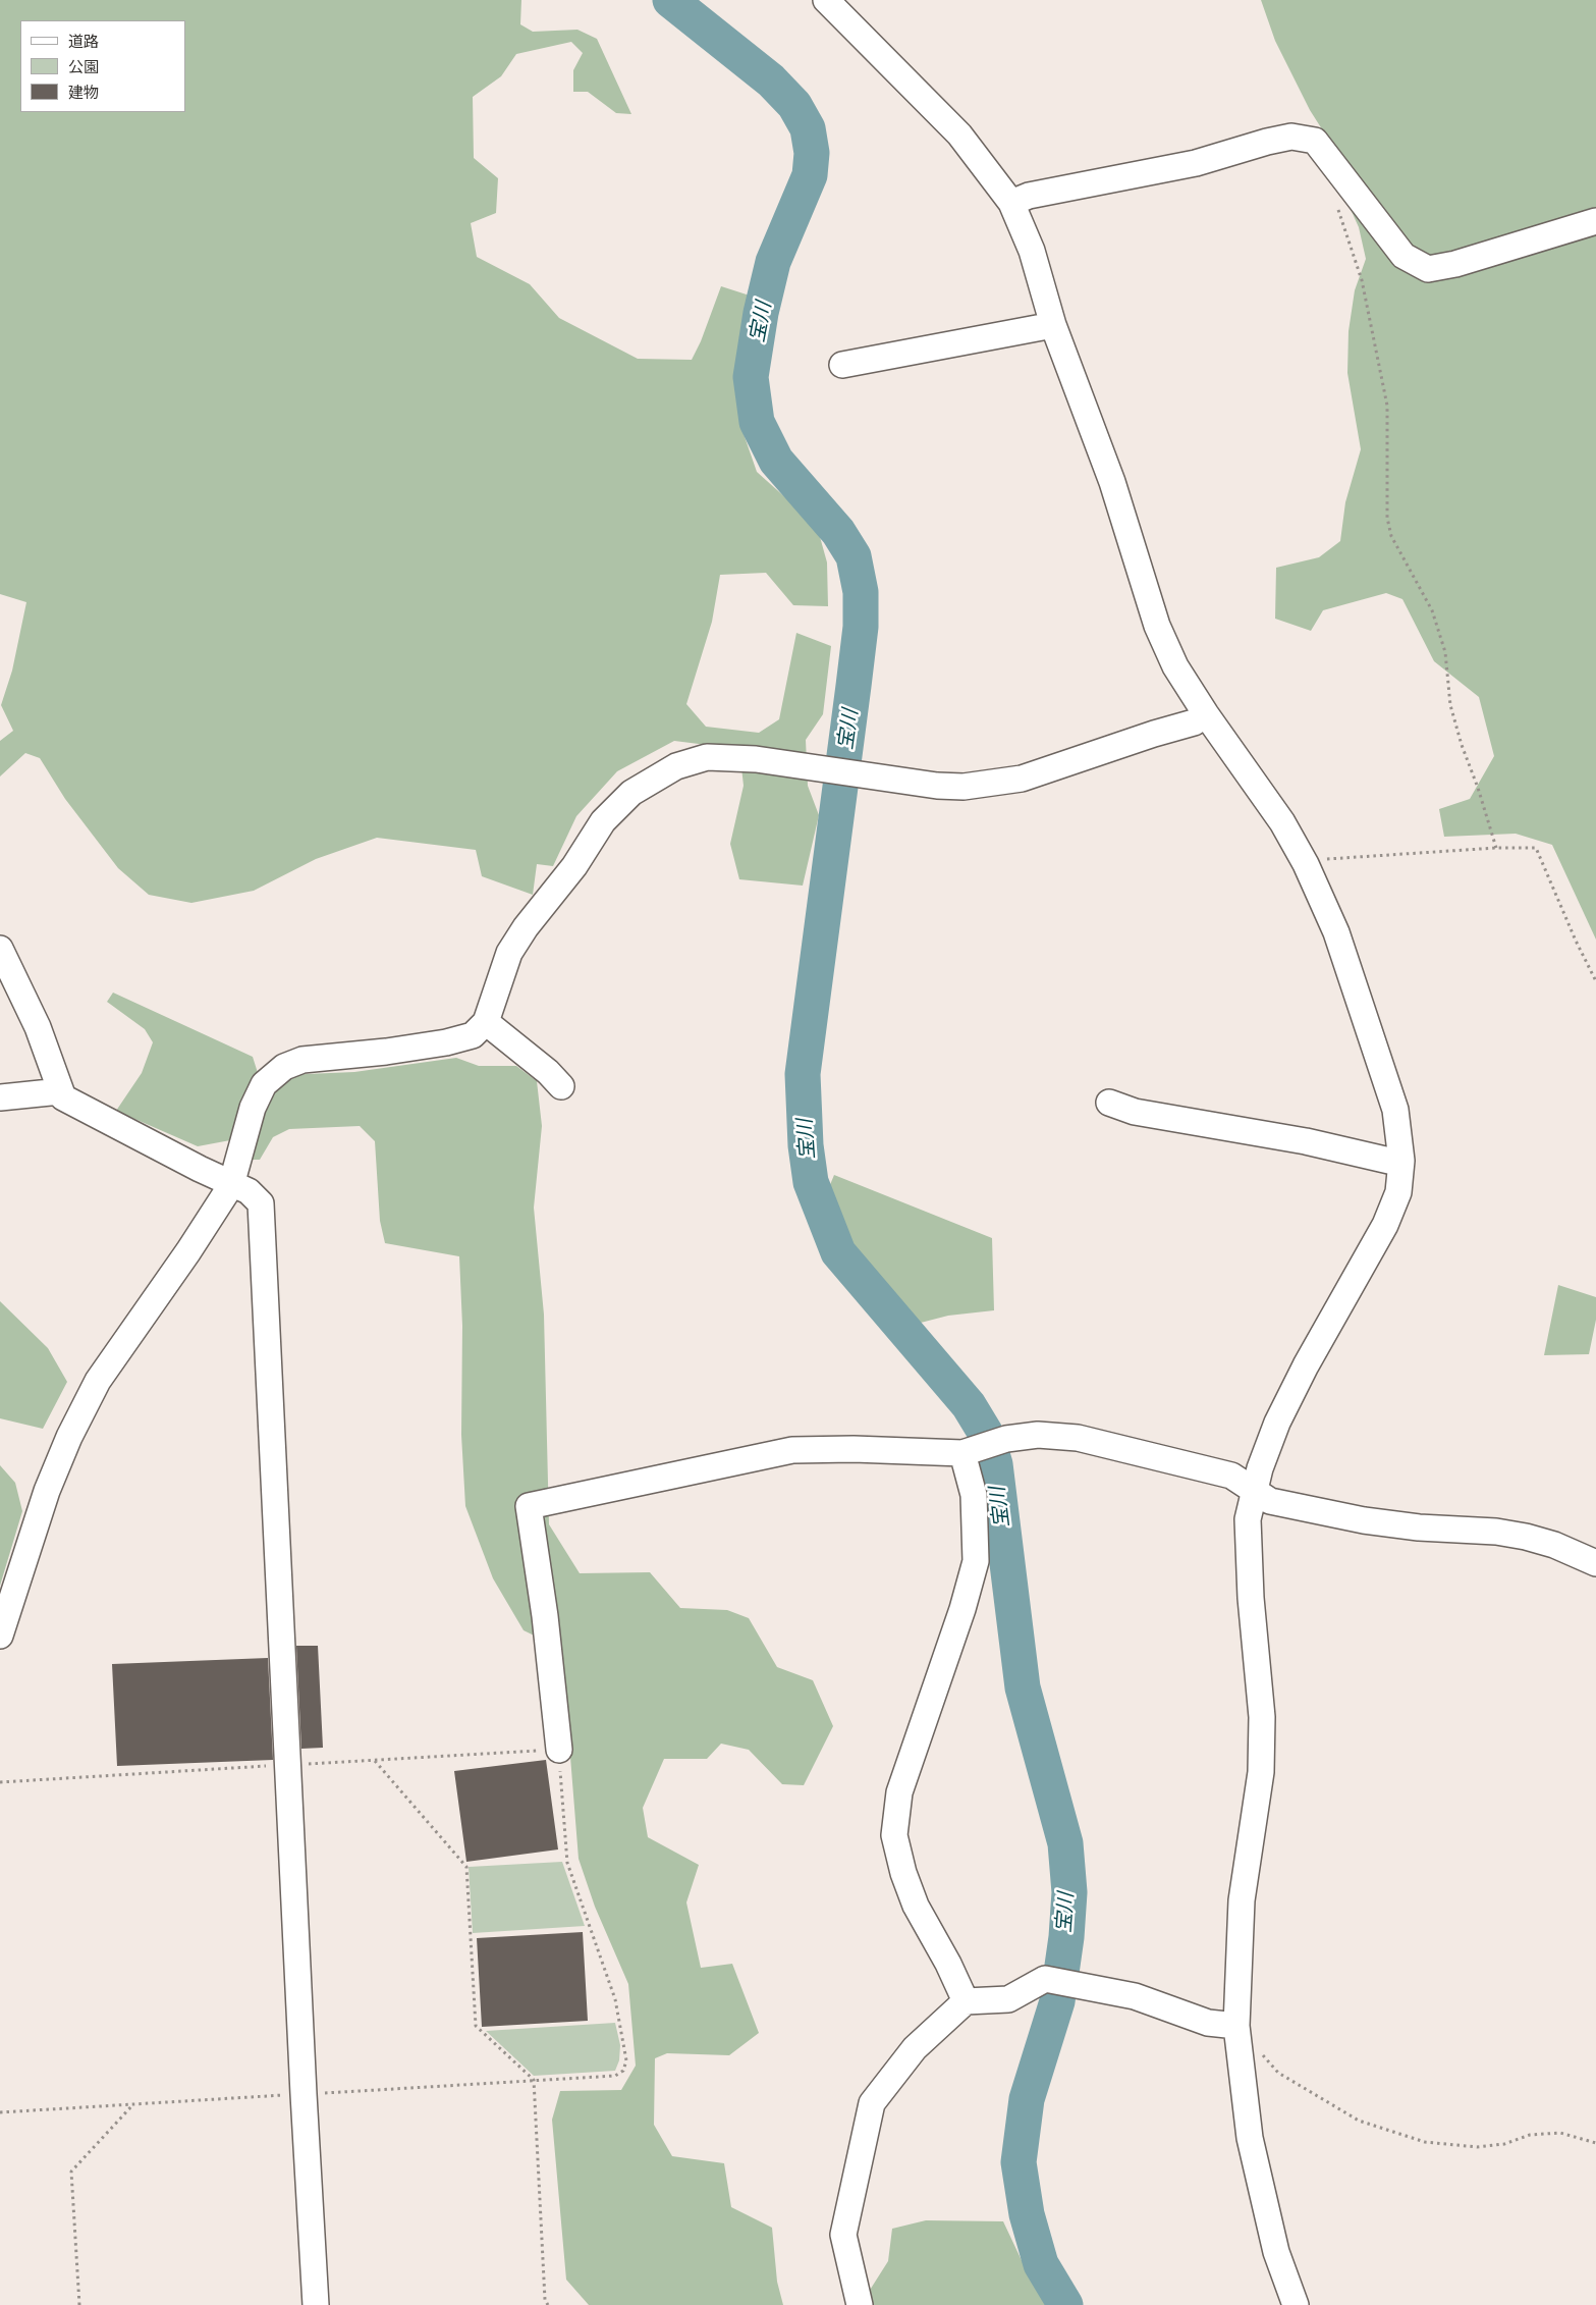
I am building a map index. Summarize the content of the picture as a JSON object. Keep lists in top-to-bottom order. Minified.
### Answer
{"water":["宝川"],"legend":["道路","公園","建物"]}
